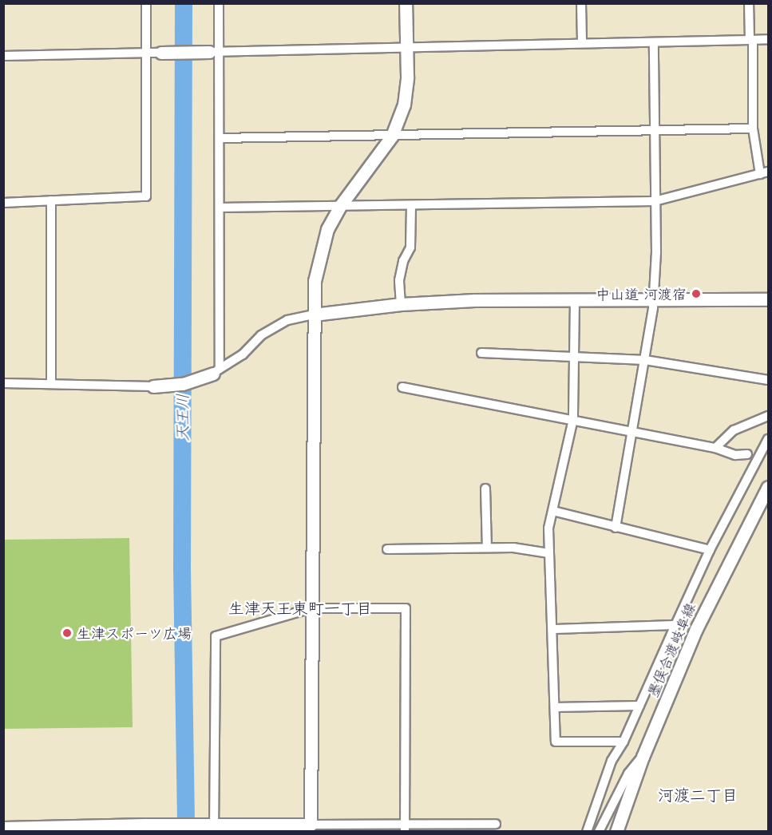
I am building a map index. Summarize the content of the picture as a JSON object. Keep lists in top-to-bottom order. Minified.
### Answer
{"streets":{"street":["墨俣合渡岐阜線"]},"districts":["生津天王東町一丁目","河渡二丁目"],"water":["天王川"],"places":["中山道 河渡宿","生津スポーツ広場"]}
